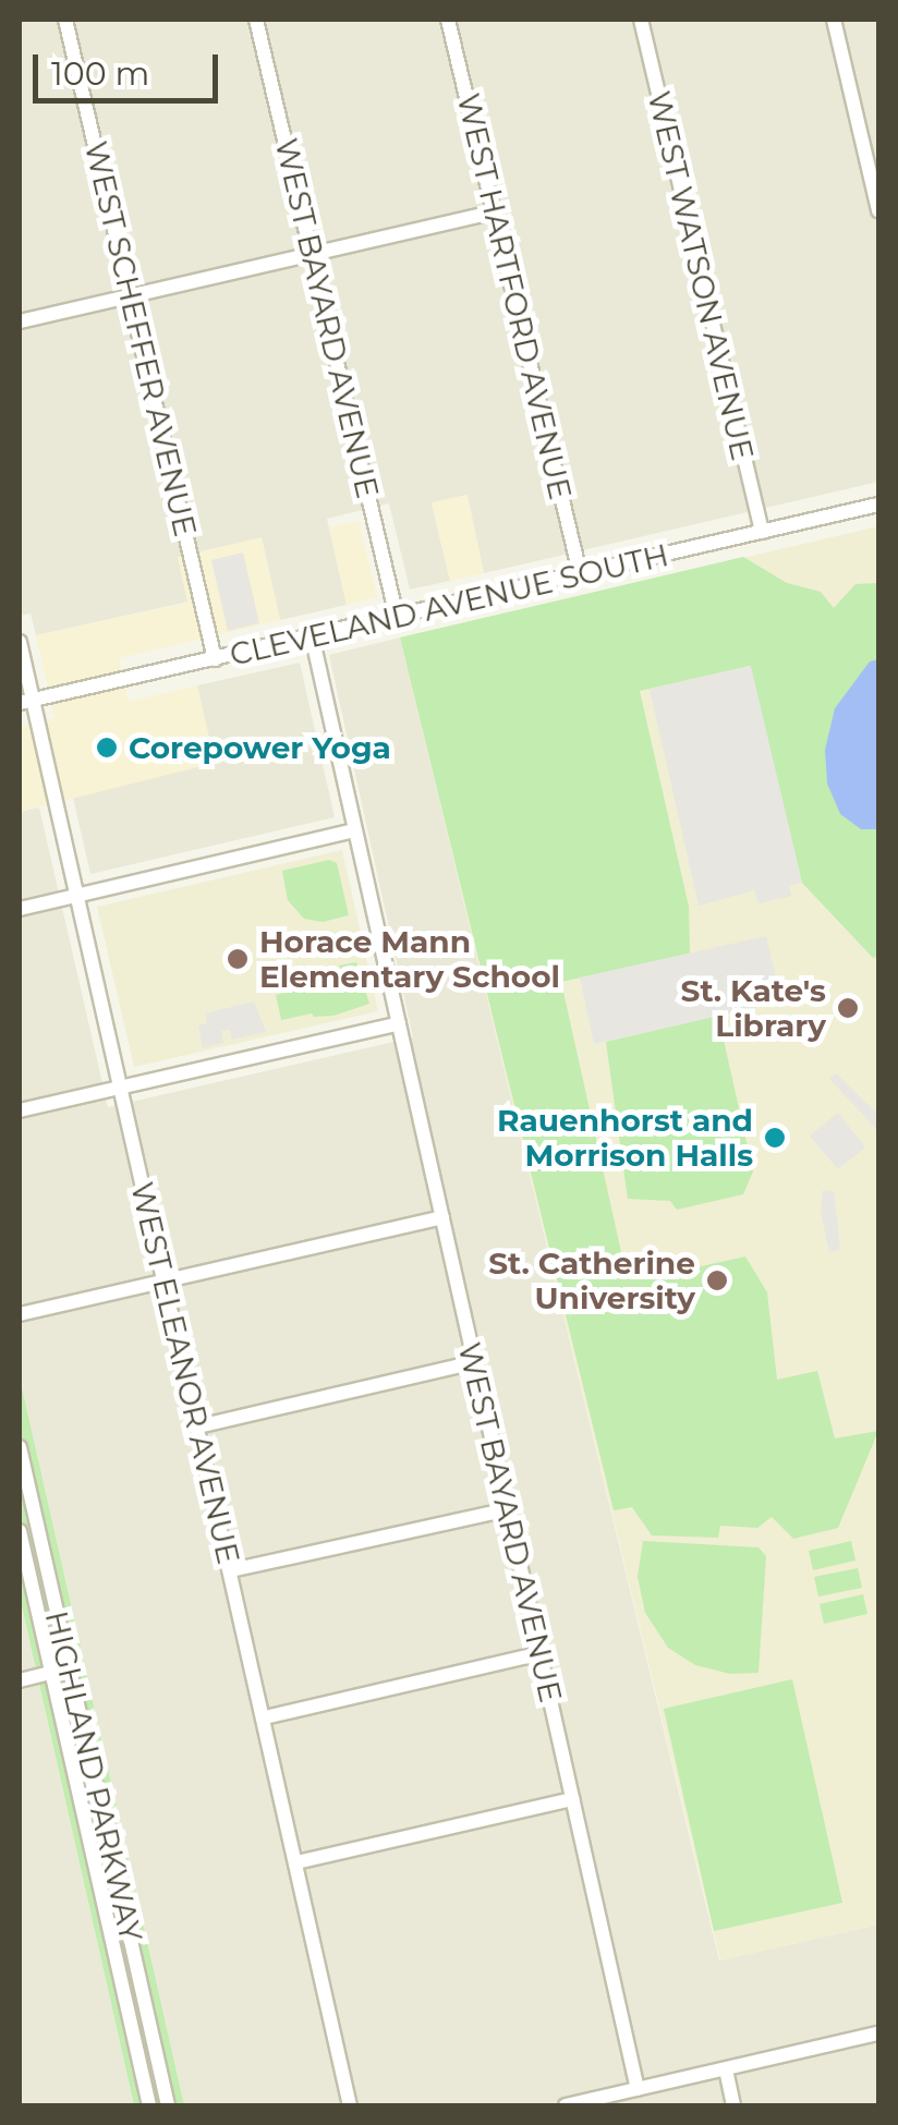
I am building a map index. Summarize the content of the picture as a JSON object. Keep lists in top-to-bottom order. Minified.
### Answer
{"streets":{"street":["WEST WATSON AVENUE","WEST HARTFORD AVENUE","WEST BAYARD AVENUE","WEST SCHEFFER AVENUE","CLEVELAND AVENUE SOUTH","WEST ELEANOR AVENUE","HIGHLAND PARKWAY"]},"crossings":[["WEST WATSON AVENUE","CLEVELAND AVENUE SOUTH"],["WEST HARTFORD AVENUE","CLEVELAND AVENUE SOUTH"],["WEST BAYARD AVENUE","CLEVELAND AVENUE SOUTH"],["WEST SCHEFFER AVENUE","CLEVELAND AVENUE SOUTH"],["CLEVELAND AVENUE SOUTH","WEST ELEANOR AVENUE"]],"places":["Corepower Yoga","Horace Mann Elementary School","St. Kate's Library","Rauenhorst and Morrison Halls","St. Catherine University"],"scale_bar":"100 m"}
